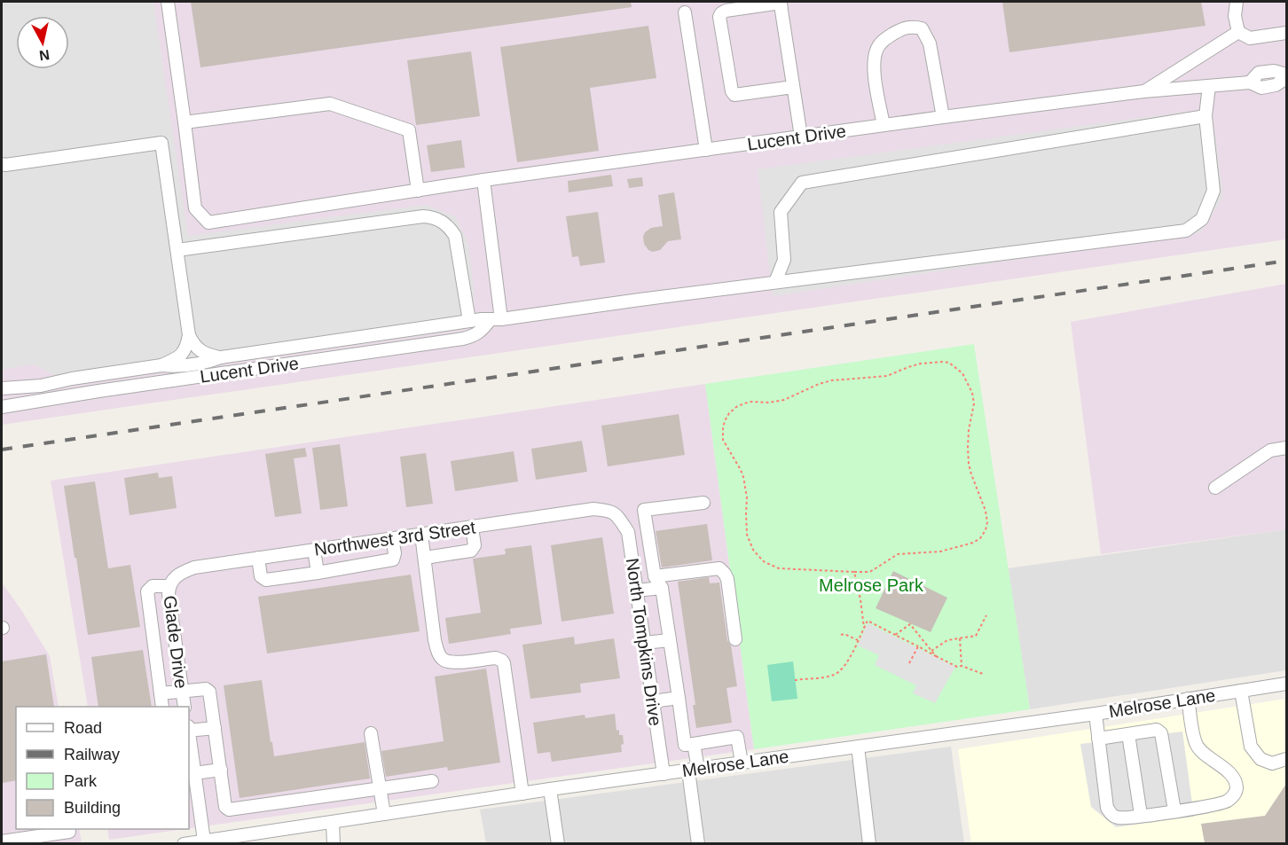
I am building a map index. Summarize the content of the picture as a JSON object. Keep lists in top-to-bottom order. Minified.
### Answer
{"streets":{"street":["Lucent Drive","Northwest 3rd Street","Glade Drive","North Tompkins Drive","Melrose Lane"]},"crossings":[["Northwest 3rd Street","Glade Drive"],["Northwest 3rd Street","North Tompkins Drive"],["North Tompkins Drive","Melrose Lane"]],"parks":["Melrose Park"],"legend":["Road","Railway","Park","Building"],"north":"bottom"}
